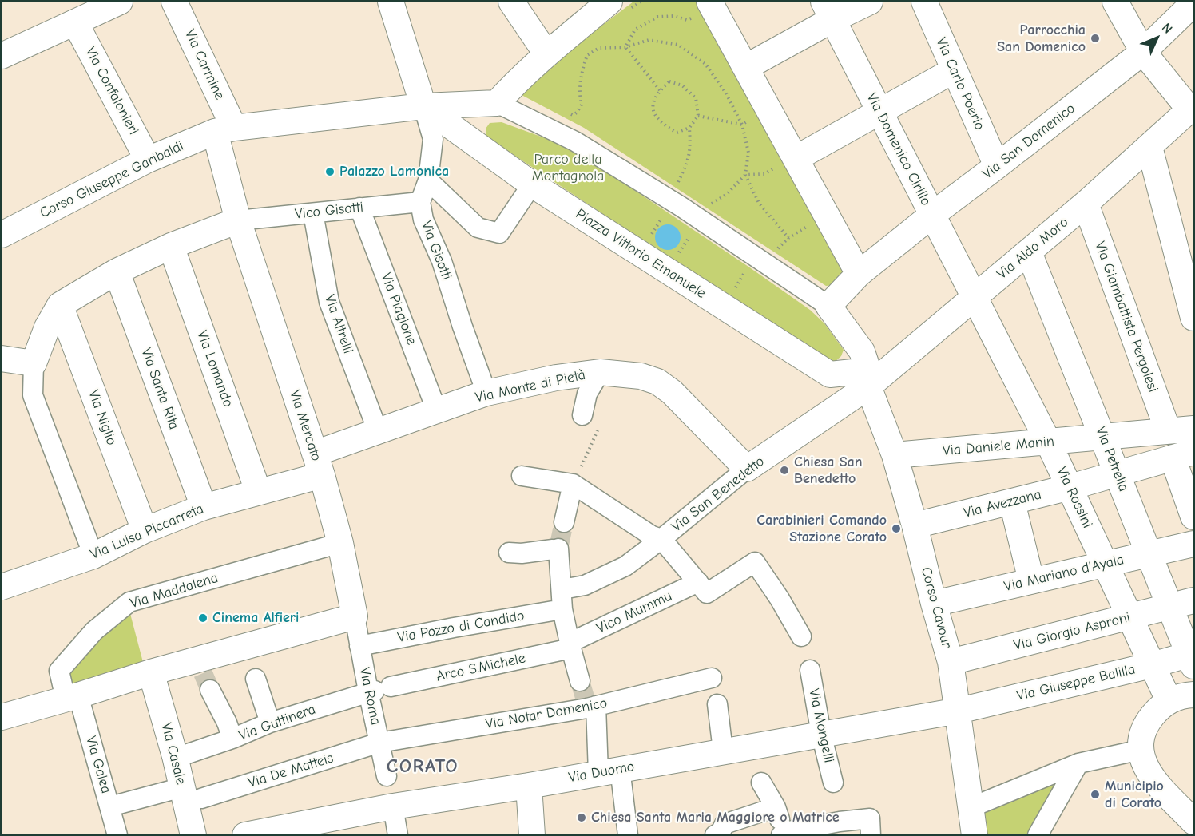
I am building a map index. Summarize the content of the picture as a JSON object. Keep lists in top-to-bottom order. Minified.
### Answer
{"streets":{"street":["Via Carmine","Via Carlo Poerio","Via Confalonieri","Via San Domenico","Via Domenico Cirillo","Corso Giuseppe Garibaldi","Vico Gisotti","Via Aldo Moro","Via Gisotti","Piazza Vittorio Emanuele","Via Piagione","Via Giambattista Pergolesi","Via Altrelli","Via Lomando","Via Monte di Pietà","Via Santa Rita","Via Niglio","Via Mercato","Via Daniele Manin","Via Petrella","Via San Benedetto","Via Rossini","Via Avezzana","Via Luisa Piccarreta","Via Mariano d'Ayala","Via Maddalena","Corso Cavour","Vico Mummu","Via Pozzo di Candido","Via Giorgio Asproni","Arco S.Michele","Via Giuseppe Balilla","Via Roma","Via Notar Domenico","Via Guttinera","Via Mongelli","Via Casale","Via Galea","Via De Matteis","Via Duomo"]},"crossings":[["Via Carmine","Corso Giuseppe Garibaldi"],["Via Carmine","Via Mercato"],["Via Carlo Poerio","Via San Domenico"],["Via Confalonieri","Corso Giuseppe Garibaldi"],["Via San Domenico","Via Domenico Cirillo"],["Via Domenico Cirillo","Via Aldo Moro"],["Via Domenico Cirillo","Via Rossini"],["Corso Giuseppe Garibaldi","Via Gisotti"],["Corso Giuseppe Garibaldi","Piazza Vittorio Emanuele"],["Corso Giuseppe Garibaldi","Via Mercato"],["Vico Gisotti","Via Gisotti"],["Vico Gisotti","Via Piagione"],["Vico Gisotti","Via Altrelli"],["Vico Gisotti","Via Mercato"],["Via Aldo Moro","Piazza Vittorio Emanuele"],["Via Aldo Moro","Via Giambattista Pergolesi"],["Via Aldo Moro","Via Petrella"],["Via Aldo Moro","Via San Benedetto"],["Via Aldo Moro","Via Rossini"],["Via Aldo Moro","Corso Cavour"],["Via Gisotti","Piazza Vittorio Emanuele"],["Via Gisotti","Via Monte di Pietà"],["Piazza Vittorio Emanuele","Via San Benedetto"],["Piazza Vittorio Emanuele","Corso Cavour"],["Via Piagione","Via Monte di Pietà"],["Via Giambattista Pergolesi","Via Daniele Manin"],["Via Altrelli","Via Monte di Pietà"],["Via Lomando","Via Luisa Piccarreta"],["Via Monte di Pietà","Via Mercato"],["Via Monte di Pietà","Via San Benedetto"],["Via Monte di Pietà","Via Luisa Piccarreta"],["Via Santa Rita","Via Luisa Piccarreta"],["Via Niglio","Via Luisa Piccarreta"],["Via Mercato","Via Luisa Piccarreta"],["Via Mercato","Via Maddalena"],["Via Mercato","Via Roma"],["Via Daniele Manin","Via Petrella"],["Via Daniele Manin","Via Rossini"],["Via Daniele Manin","Corso Cavour"],["Via Petrella","Via Avezzana"],["Via Petrella","Via Mariano d'Ayala"],["Via Petrella","Via Giorgio Asproni"],["Via Petrella","Via Giuseppe Balilla"],["Via San Benedetto","Corso Cavour"],["Via Rossini","Via Avezzana"],["Via Rossini","Via Mariano d'Ayala"],["Via Rossini","Via Giorgio Asproni"],["Via Rossini","Via Giuseppe Balilla"],["Via Avezzana","Corso Cavour"],["Via Mariano d'Ayala","Corso Cavour"],["Via Maddalena","Via Galea"],["Corso Cavour","Via Giorgio Asproni"],["Corso Cavour","Via Giuseppe Balilla"],["Corso Cavour","Via Duomo"],["Vico Mummu","Arco S.Michele"],["Via Pozzo di Candido","Via Roma"],["Arco S.Michele","Via Roma"],["Arco S.Michele","Via Guttinera"],["Via Giuseppe Balilla","Via Duomo"],["Via Roma","Via Notar Domenico"],["Via Roma","Via Guttinera"],["Via Roma","Via De Matteis"],["Via Notar Domenico","Via De Matteis"],["Via Mongelli","Via Duomo"],["Via Casale","Via De Matteis"],["Via Galea","Via De Matteis"]],"districts":["CORATO"],"parks":["Parco della Montagnola"],"places":["Parrocchia San Domenico","Palazzo Lamonica","Chiesa San Benedetto","Carabinieri Comando Stazione Corato","Cinema Alfieri","Municipio di Corato","Chiesa Santa Maria Maggiore o Matrice"],"north":"top right"}
